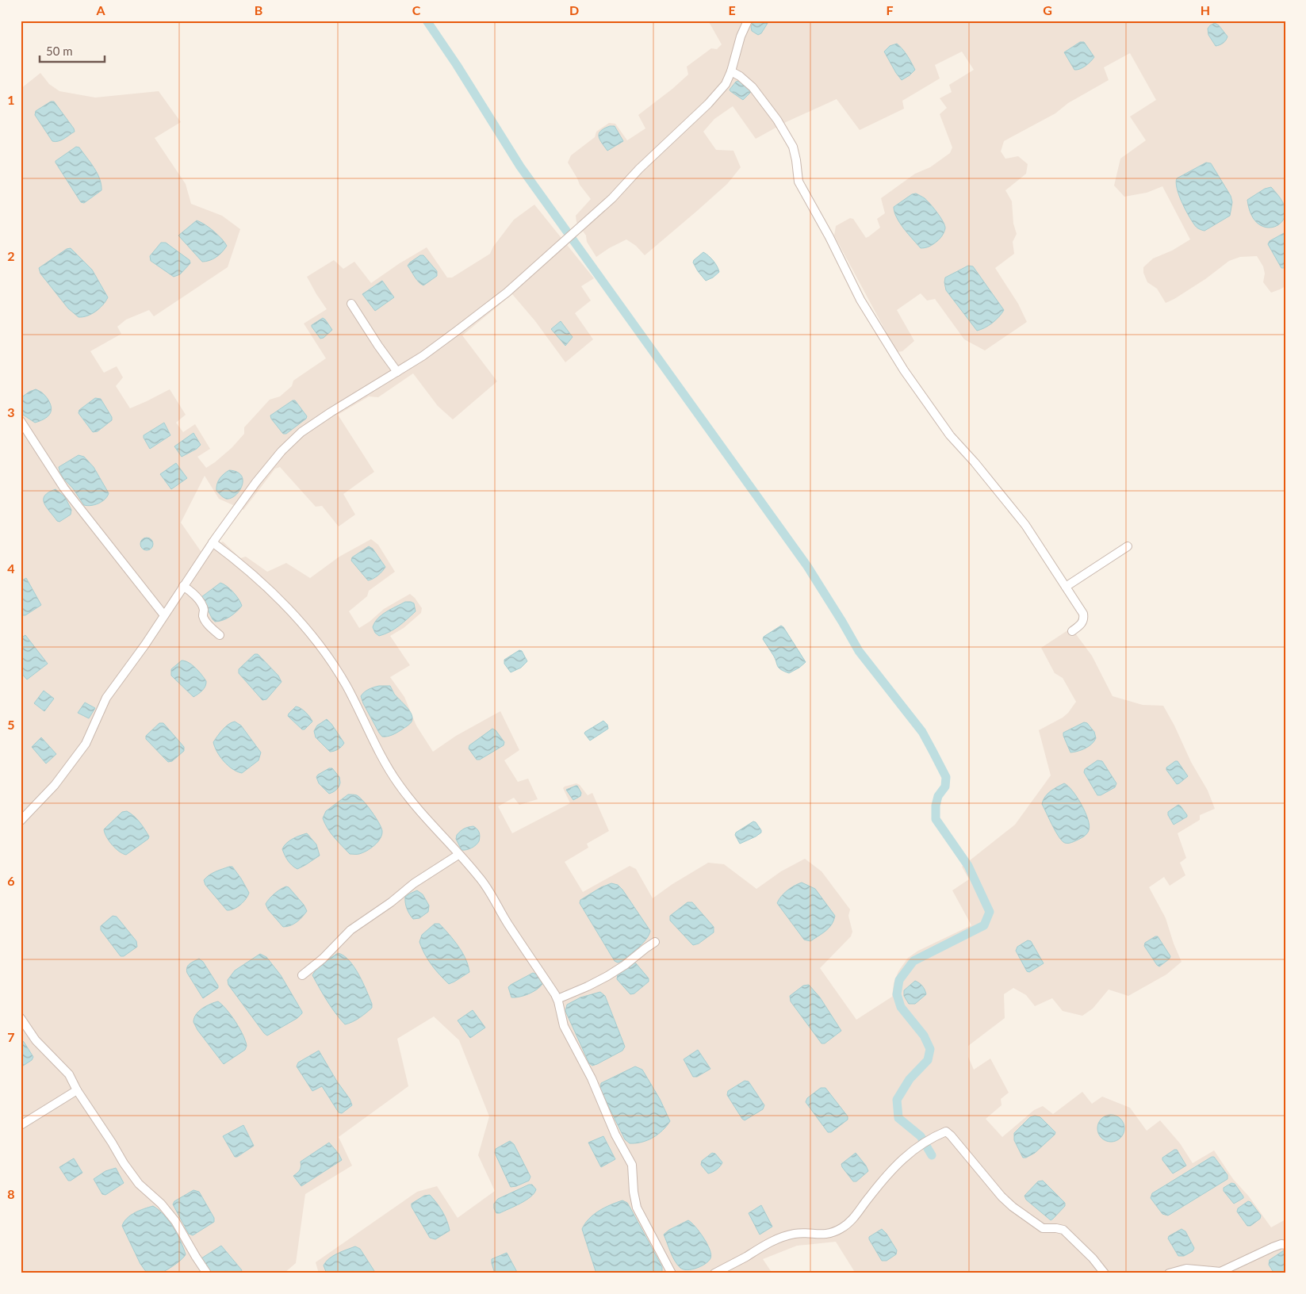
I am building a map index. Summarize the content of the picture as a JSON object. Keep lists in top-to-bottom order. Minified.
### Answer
{"scale_bar":"50 m","grid":{"columns":["A","B","C","D","E","F","G","H"],"rows":["1","2","3","4","5","6","7","8"]}}
